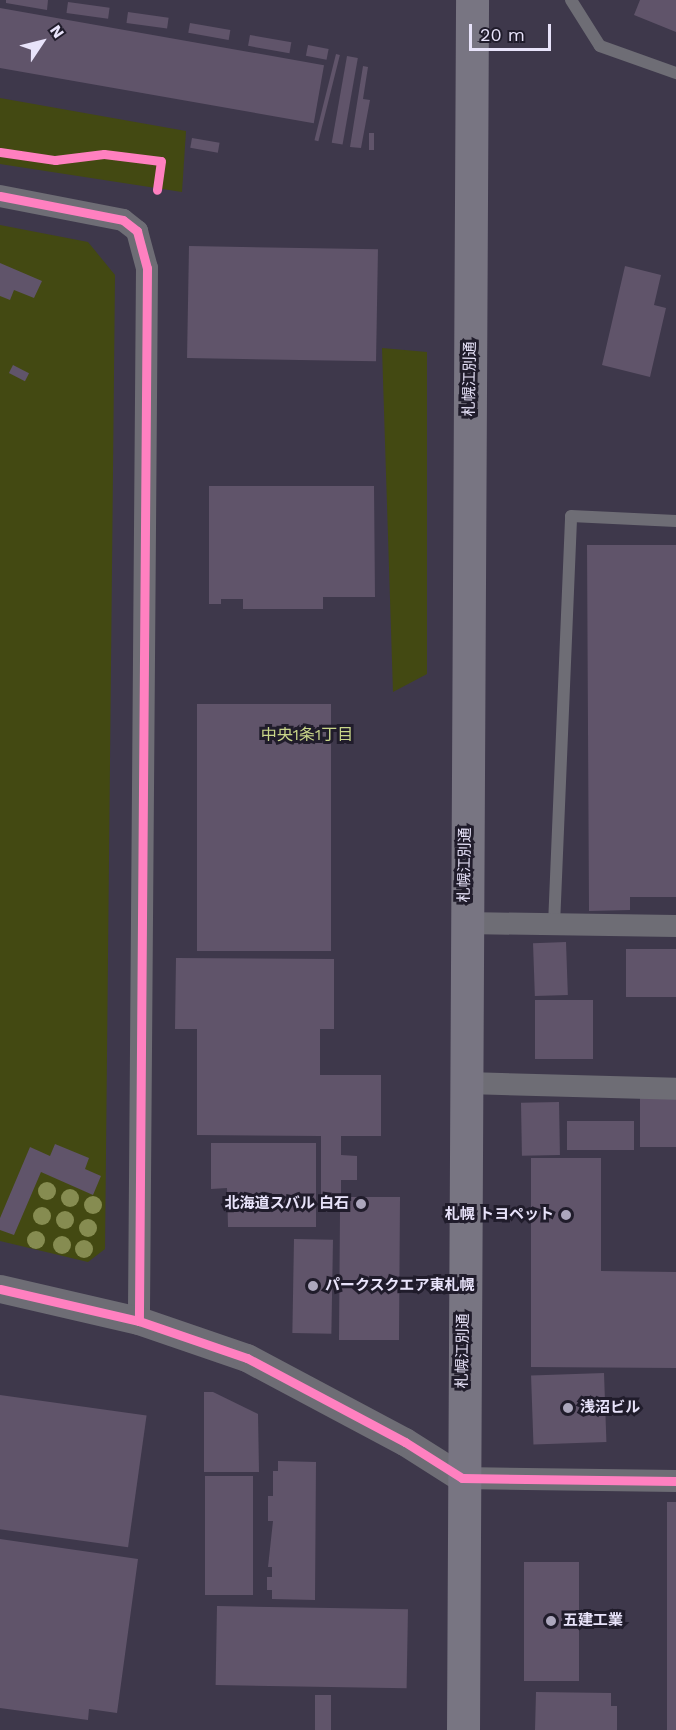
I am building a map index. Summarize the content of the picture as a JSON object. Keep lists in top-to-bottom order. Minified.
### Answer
{"streets":{"highway":["札幌江別通"]},"districts":["中央1条1丁目"],"places":["北海道スバル 白石","札幌 トヨペット","パークスクエア東札幌","浅沼ビル","五建工業"],"scale_bar":"20 m","north":"top right"}
